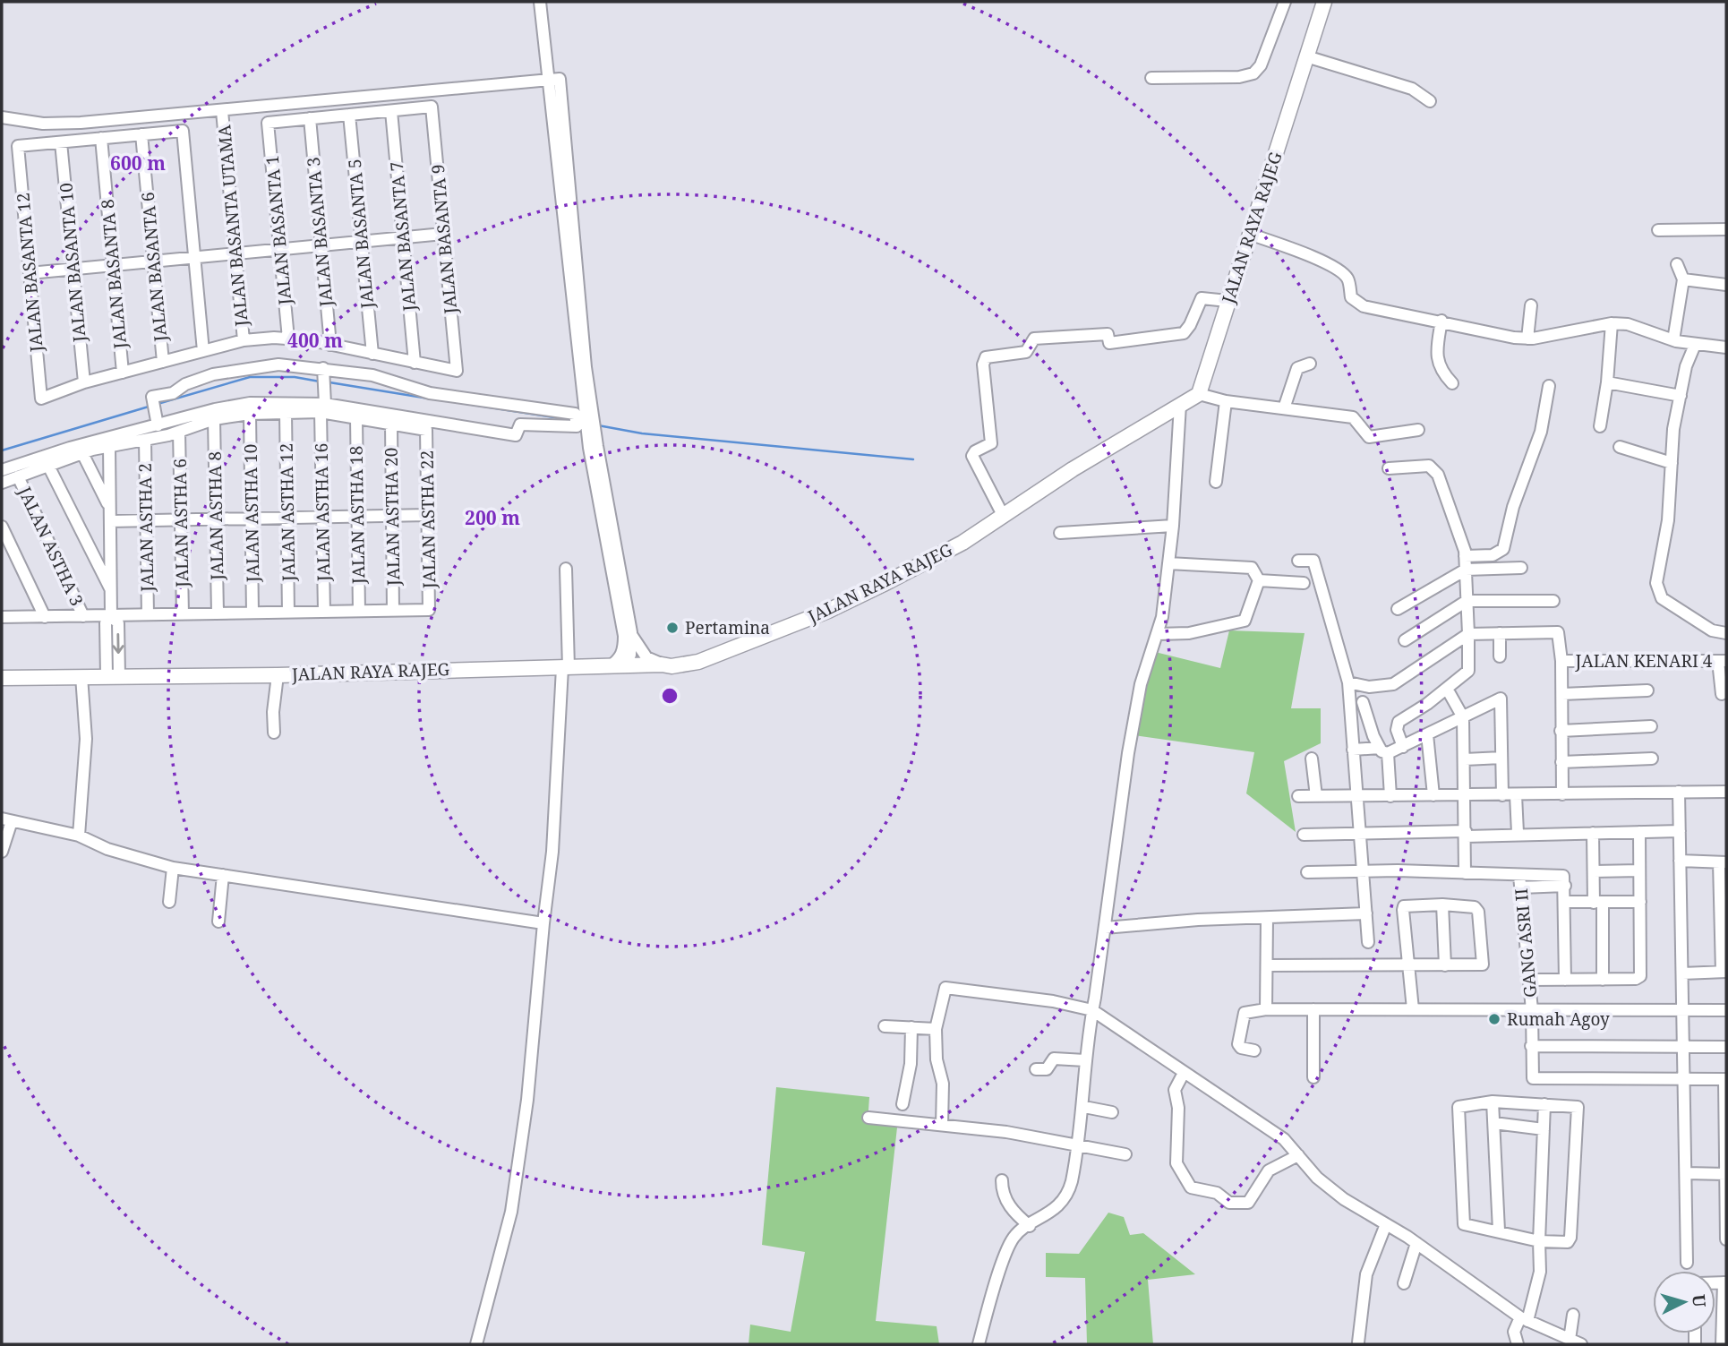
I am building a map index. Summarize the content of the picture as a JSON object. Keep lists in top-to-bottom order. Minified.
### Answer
{"streets":{"main road":["JALAN RAYA RAJEG"],"street":["JALAN BASANTA UTAMA","JALAN BASANTA 1","JALAN BASANTA 3","JALAN BASANTA 5","JALAN BASANTA 7","JALAN BASANTA 9","JALAN BASANTA 10","JALAN BASANTA 6","JALAN BASANTA 12","JALAN BASANTA 8","JALAN ASTHA 12","JALAN ASTHA 16","JALAN ASTHA 10","JALAN ASTHA 18","JALAN ASTHA 8","JALAN ASTHA 20","JALAN ASTHA 22","JALAN ASTHA 6","JALAN ASTHA 2","JALAN ASTHA 3","JALAN KENARI 4","GANG ASRI II"]},"crossings":[["JALAN BASANTA 1","JALAN BASANTA 3"],["JALAN BASANTA 7","JALAN BASANTA 9"],["JALAN BASANTA 10","JALAN BASANTA 12"],["JALAN ASTHA 20","JALAN ASTHA 22"]],"places":["Pertamina","Rumah Agoy"],"north":"right","rings":["600 m","400 m","200 m"]}
